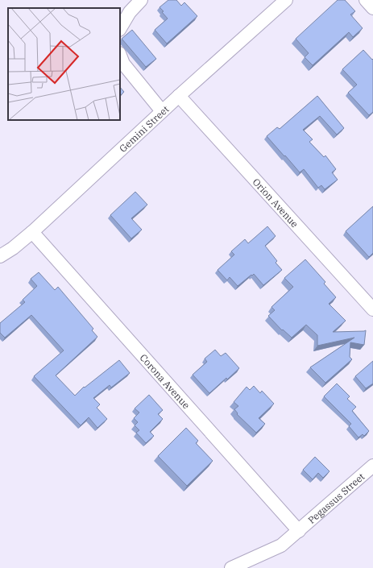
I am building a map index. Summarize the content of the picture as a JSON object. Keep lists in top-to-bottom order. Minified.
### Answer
{"streets":{"street":["Gemini Street","Orion Avenue","Corona Avenue","Pegassus Street"]},"crossings":[["Gemini Street","Orion Avenue"],["Gemini Street","Corona Avenue"],["Corona Avenue","Pegassus Street"]]}
